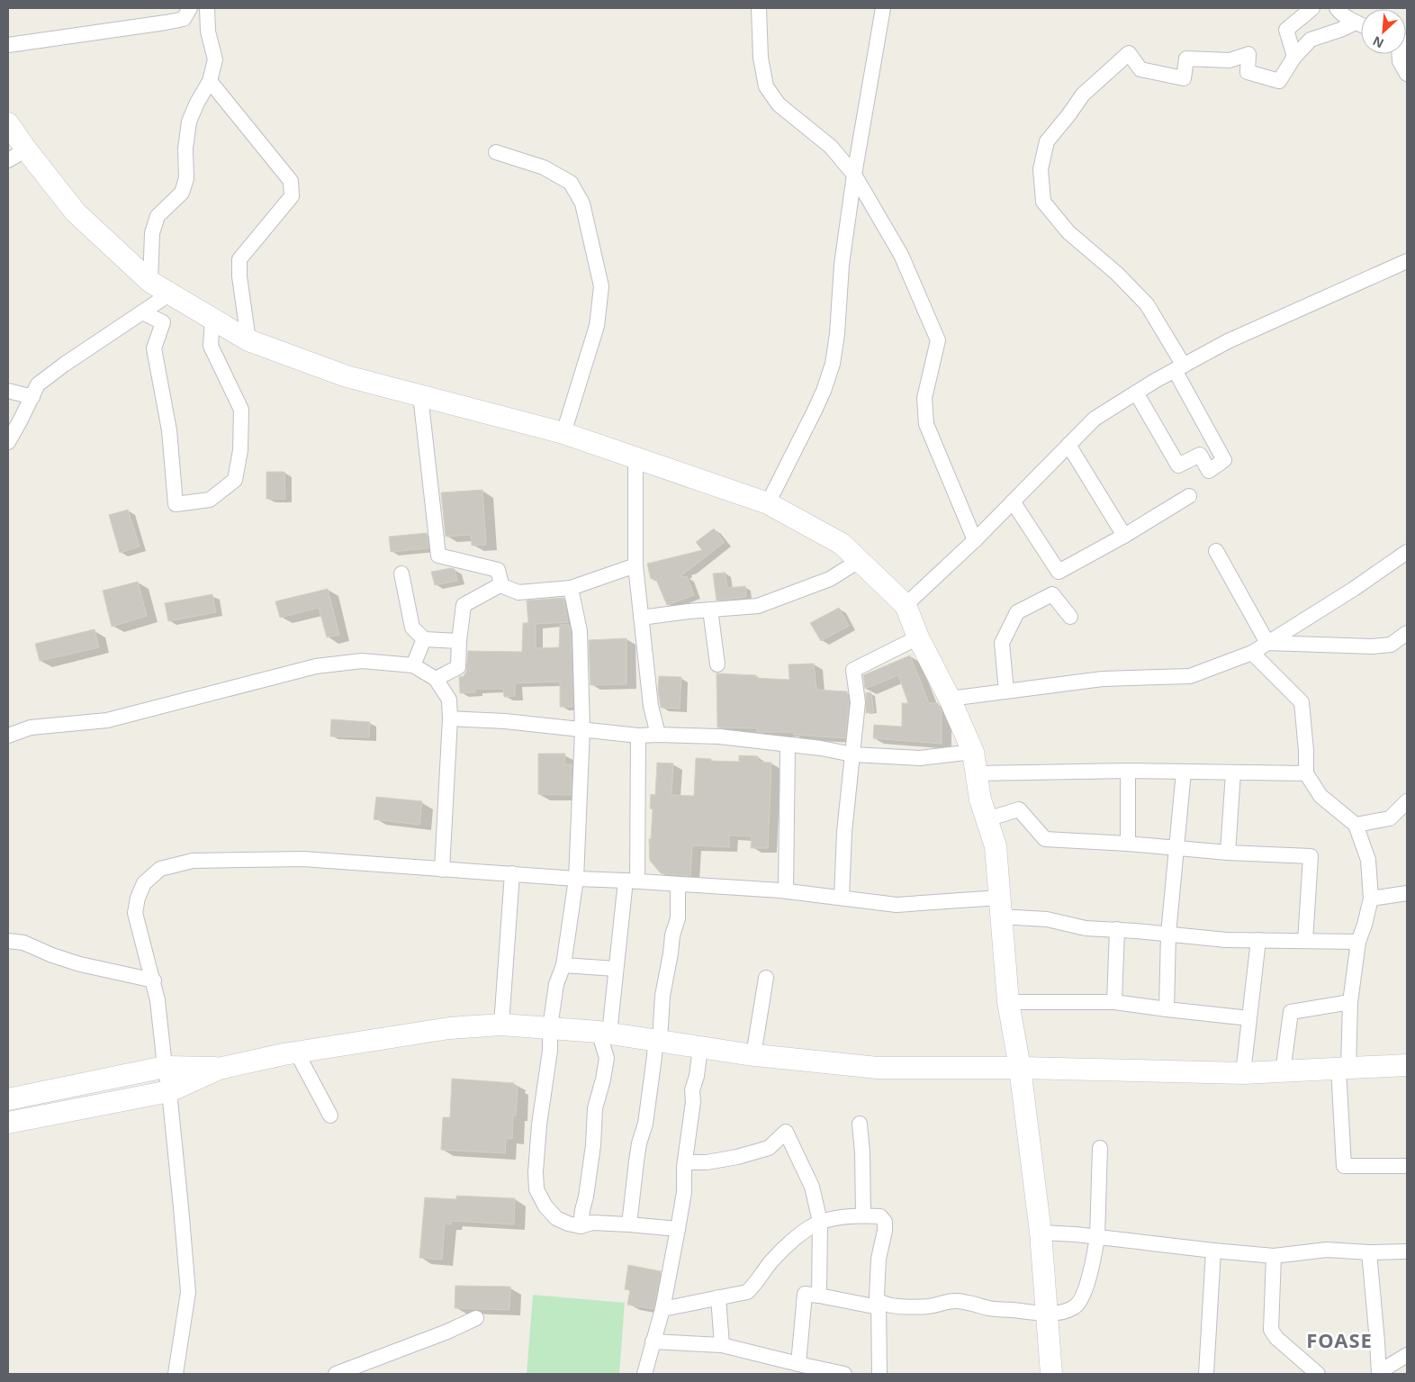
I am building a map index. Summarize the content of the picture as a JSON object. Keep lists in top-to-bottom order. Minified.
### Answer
{"districts":["FOASE"],"north":"bottom left"}
